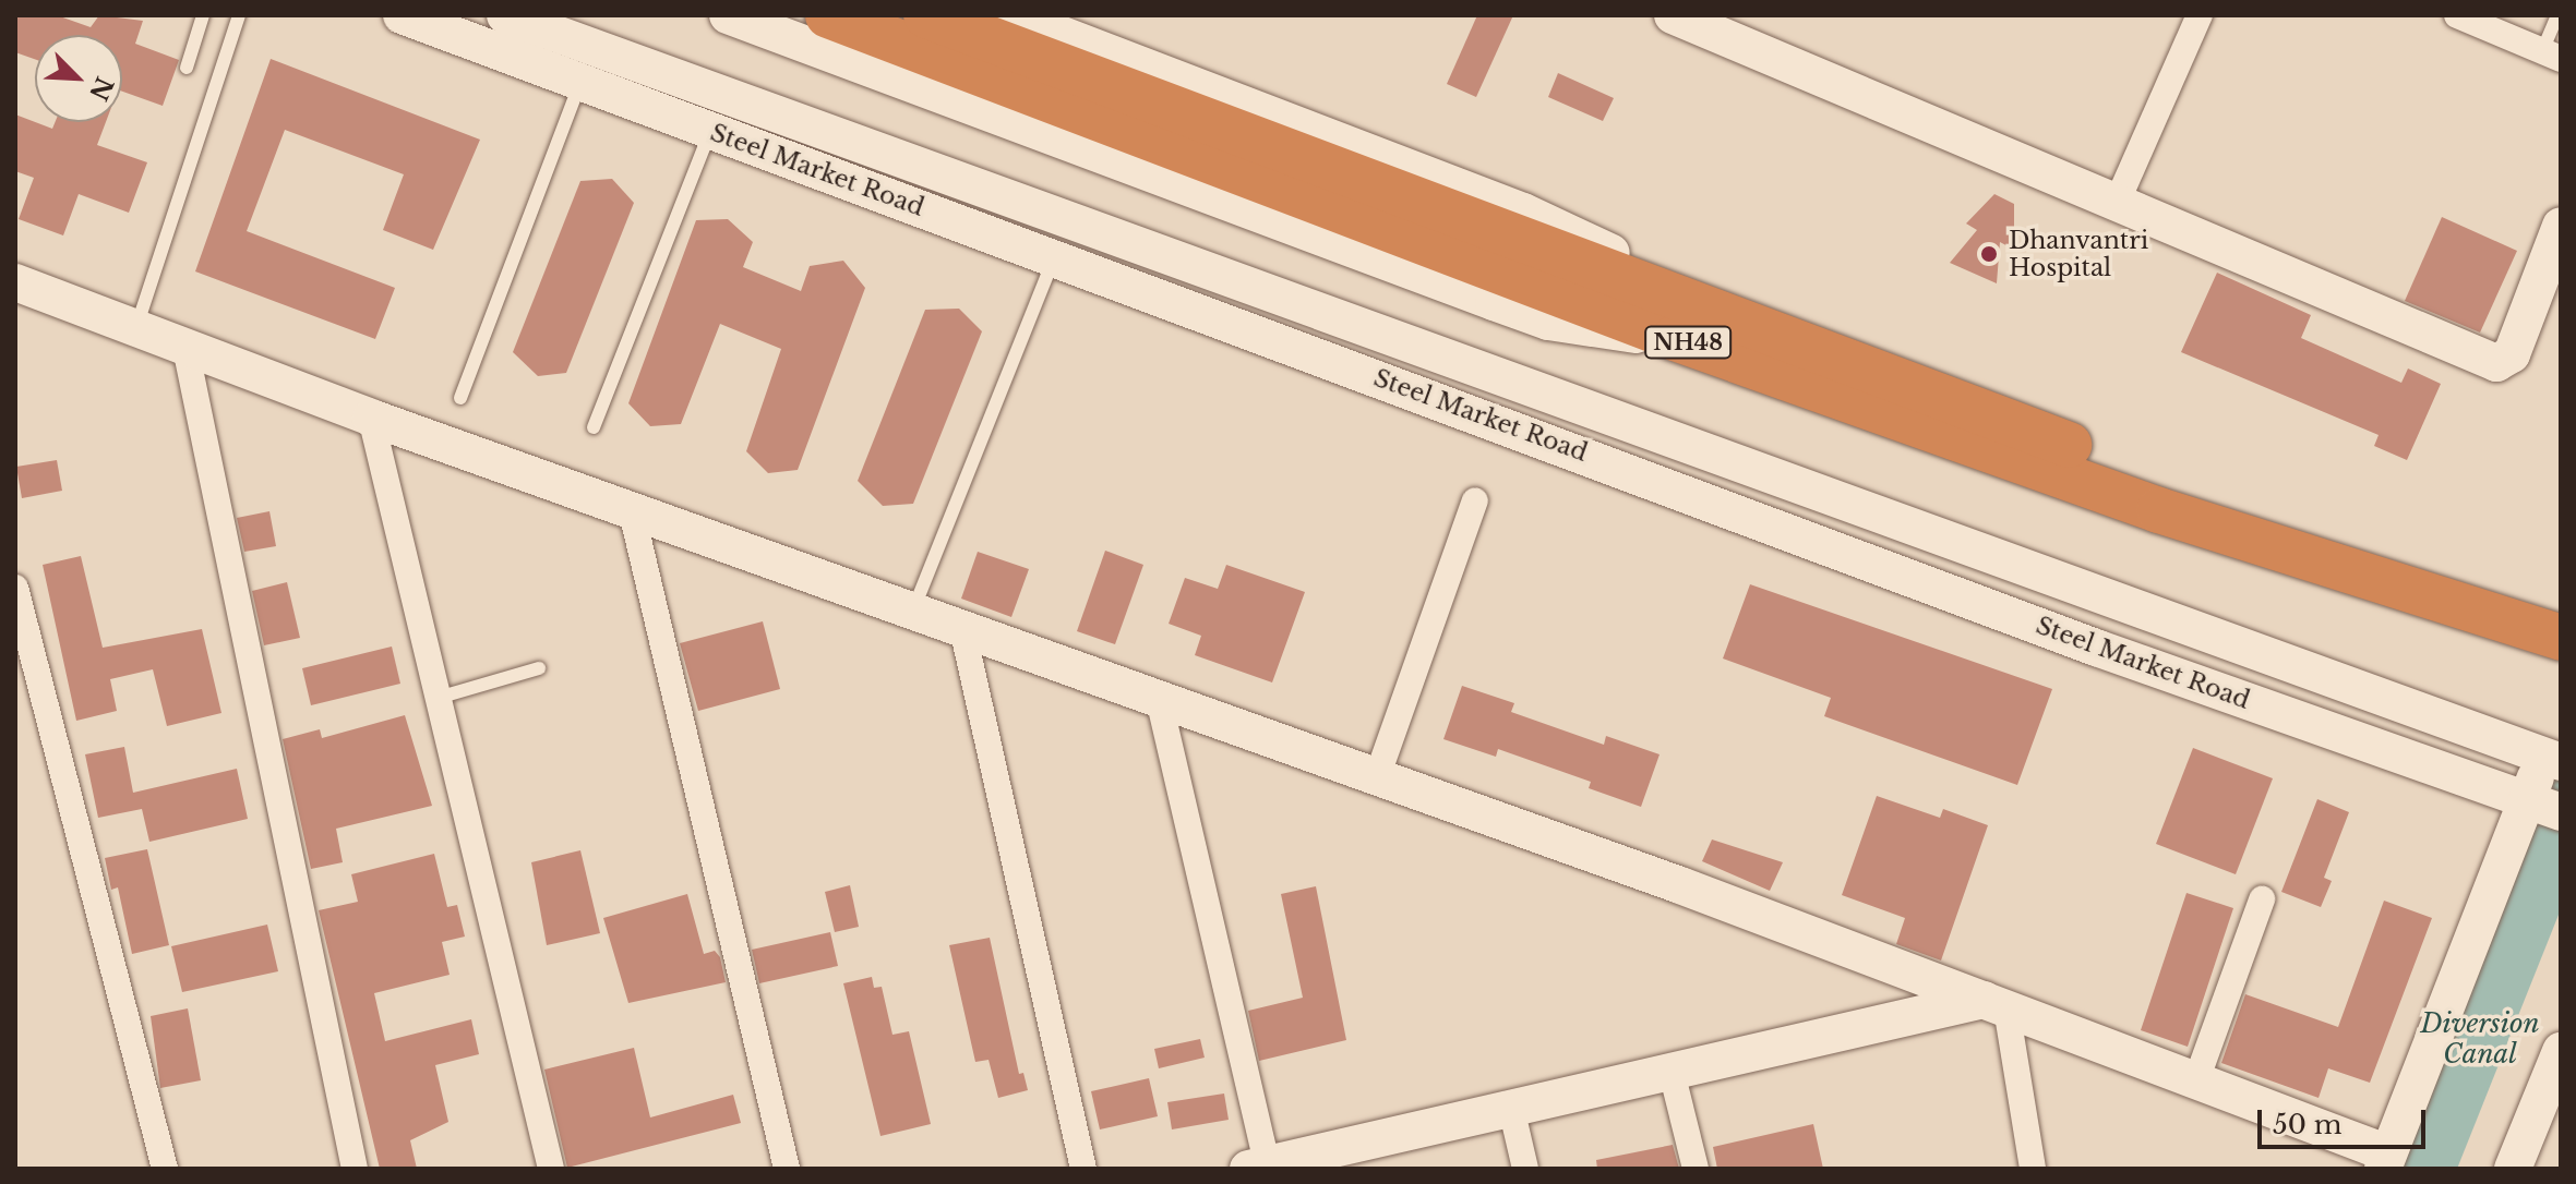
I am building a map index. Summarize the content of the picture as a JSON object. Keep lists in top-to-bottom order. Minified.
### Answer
{"streets":{"highway":["NH48"],"street":["Steel Market Road"]},"water":["Diversion Canal"],"places":["Dhanvantri Hospital"],"scale_bar":"50 m","north":"bottom right"}
